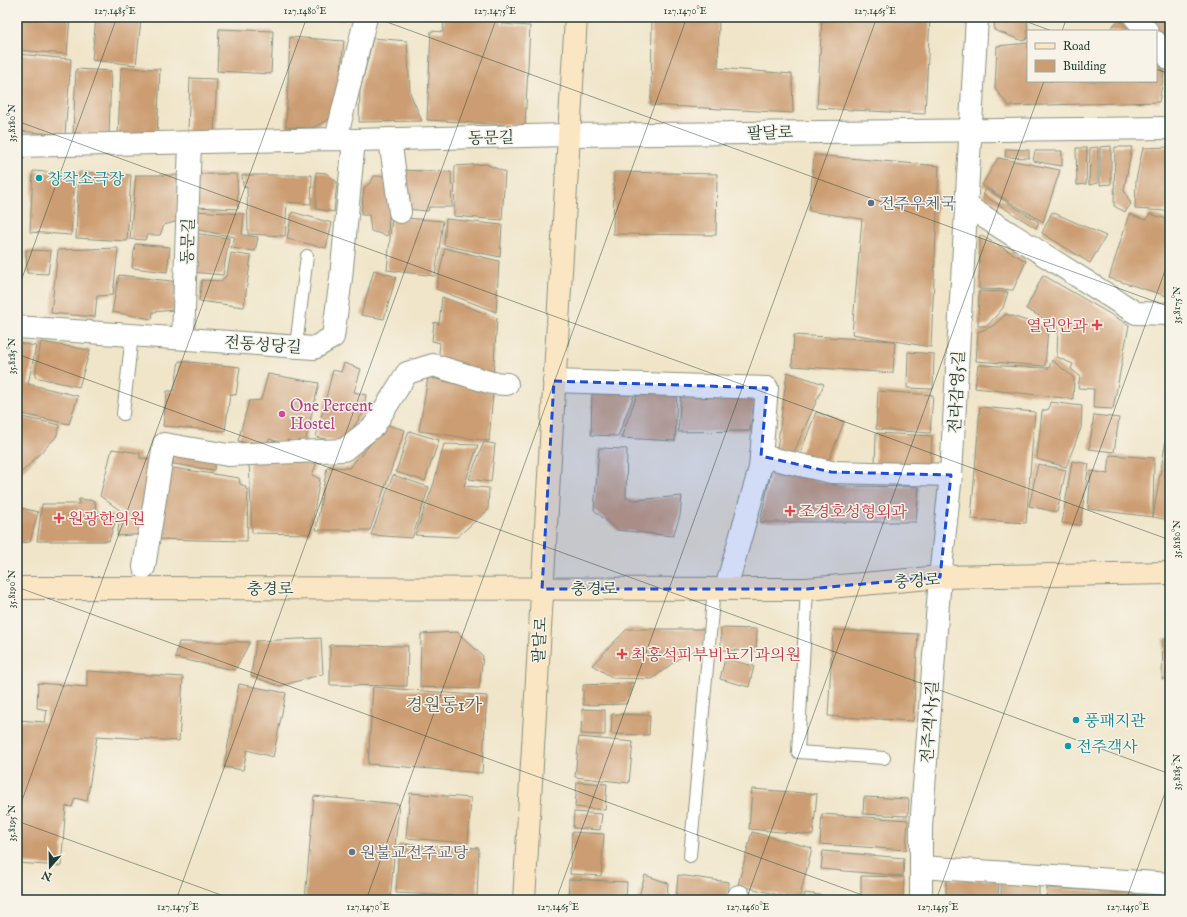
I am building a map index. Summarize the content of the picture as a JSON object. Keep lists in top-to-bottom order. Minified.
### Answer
{"streets":{"street":["팔달로","동문길","전동성당길","전라감영5길","충경로","전주객사5길"]},"crossings":[["팔달로","동문길"],["팔달로","전라감영5길"],["팔달로","충경로"],["동문길","전동성당길"],["전라감영5길","충경로"],["전라감영5길","전주객사5길"],["충경로","전주객사5길"]],"districts":["경원동1가"],"places":{"other":["창작소극장","전주우체국","One Percent Hostel","풍패지관","전주객사","원불교전주교당"],"health":["열린안과","조경호성형외과","원광한의원","최홍석피부비뇨기과의원"]},"legend":["Road","Building"],"north":"bottom","coordinates":["127.1485°E","127.1480°E","127.1475°E","127.1470°E","127.1465°E","35.8180°N","35.8175°N","35.8185°N","35.8190°N","35.8195°N","127.1460°E","127.1455°E","127.1450°E"]}
